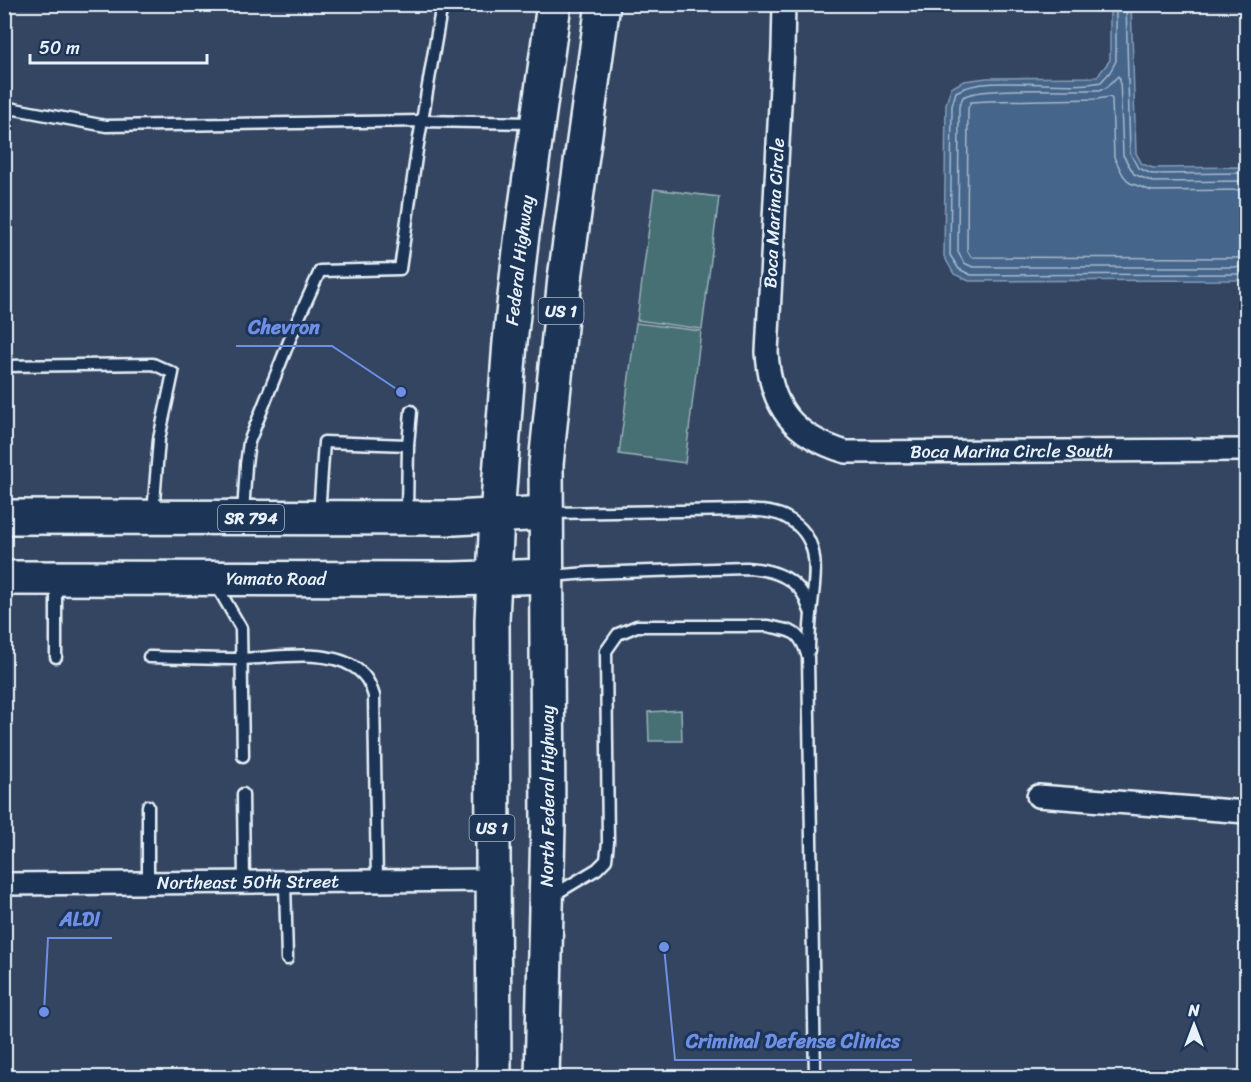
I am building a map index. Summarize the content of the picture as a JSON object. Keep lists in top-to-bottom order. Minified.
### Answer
{"streets":{"main road":["Federal Highway","US 1","SR 794","Yamato Road","North Federal Highway"],"street":["Boca Marina Circle","Boca Marina Circle South","Northeast 50th Street"]},"crossings":[["Boca Marina Circle","Boca Marina Circle South"],["Federal Highway","US 1"],["Federal Highway","SR 794"],["US 1","SR 794"],["US 1","Yamato Road"],["US 1","North Federal Highway"],["US 1","Northeast 50th Street"],["SR 794","North Federal Highway"],["Yamato Road","North Federal Highway"]],"places":["Chevron","Criminal Defense Clinics","ALDI"],"scale_bar":"50 m","north":"top"}
